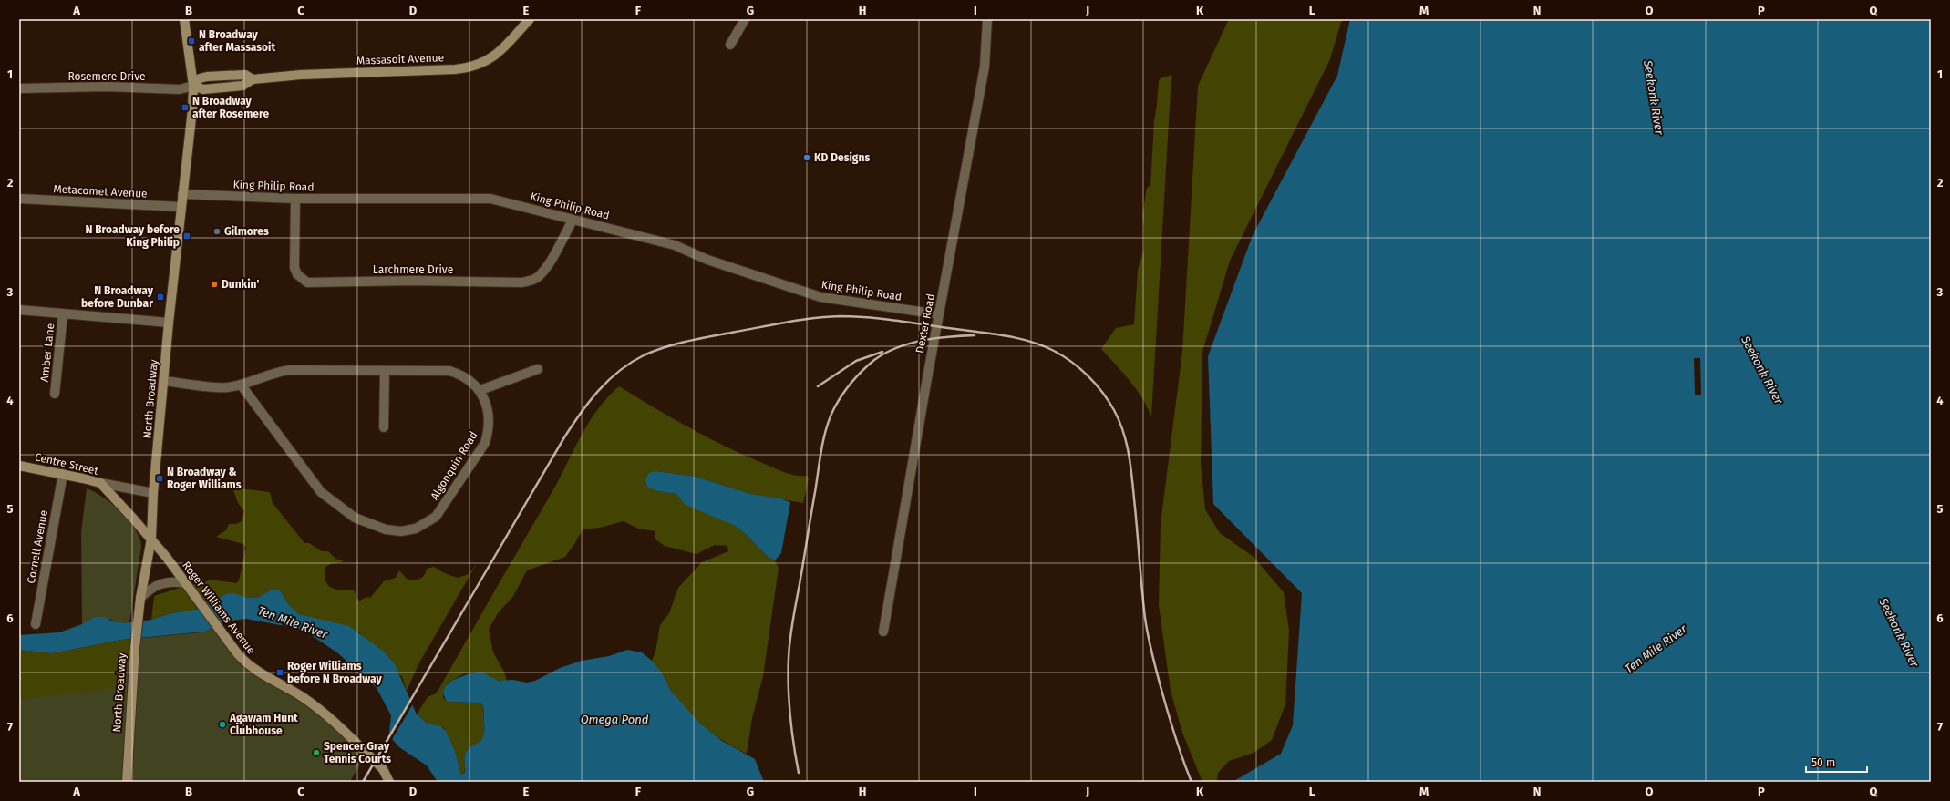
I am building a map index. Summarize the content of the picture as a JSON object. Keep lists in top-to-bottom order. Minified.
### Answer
{"streets":{"main road":["Massasoit Avenue","North Broadway","Centre Street","Roger Williams Avenue"],"street":["Rosemere Drive","King Philip Road","Metacomet Avenue","Larchmere Drive","Dexter Road","Amber Lane","Algonquin Road","Cornell Avenue"]},"crossings":[["Massasoit Avenue","Rosemere Drive"],["Massasoit Avenue","North Broadway"],["Rosemere Drive","North Broadway"],["King Philip Road","Larchmere Drive"],["King Philip Road","Dexter Road"],["King Philip Road","North Broadway"],["Metacomet Avenue","North Broadway"],["North Broadway","Centre Street"],["North Broadway","Roger Williams Avenue"],["Centre Street","Cornell Avenue"],["Centre Street","Roger Williams Avenue"]],"water":["Seekonk River","Ten Mile River","Omega Pond"],"places":{"transit":["N Broadway after Massasoit","N Broadway after Rosemere","N Broadway before King Philip","N Broadway before Dunbar","N Broadway & Roger Williams","Roger Williams before N Broadway"],"other":["KD Designs","Gilmores","Dunkin'","Agawam Hunt Clubhouse","Spencer Gray Tennis Courts"]},"scale_bar":"50 m","grid":{"columns":["A","B","C","D","E","F","G","H","I","J","K","L","M","N","O","P","Q"],"rows":["1","2","3","4","5","6","7"]}}
